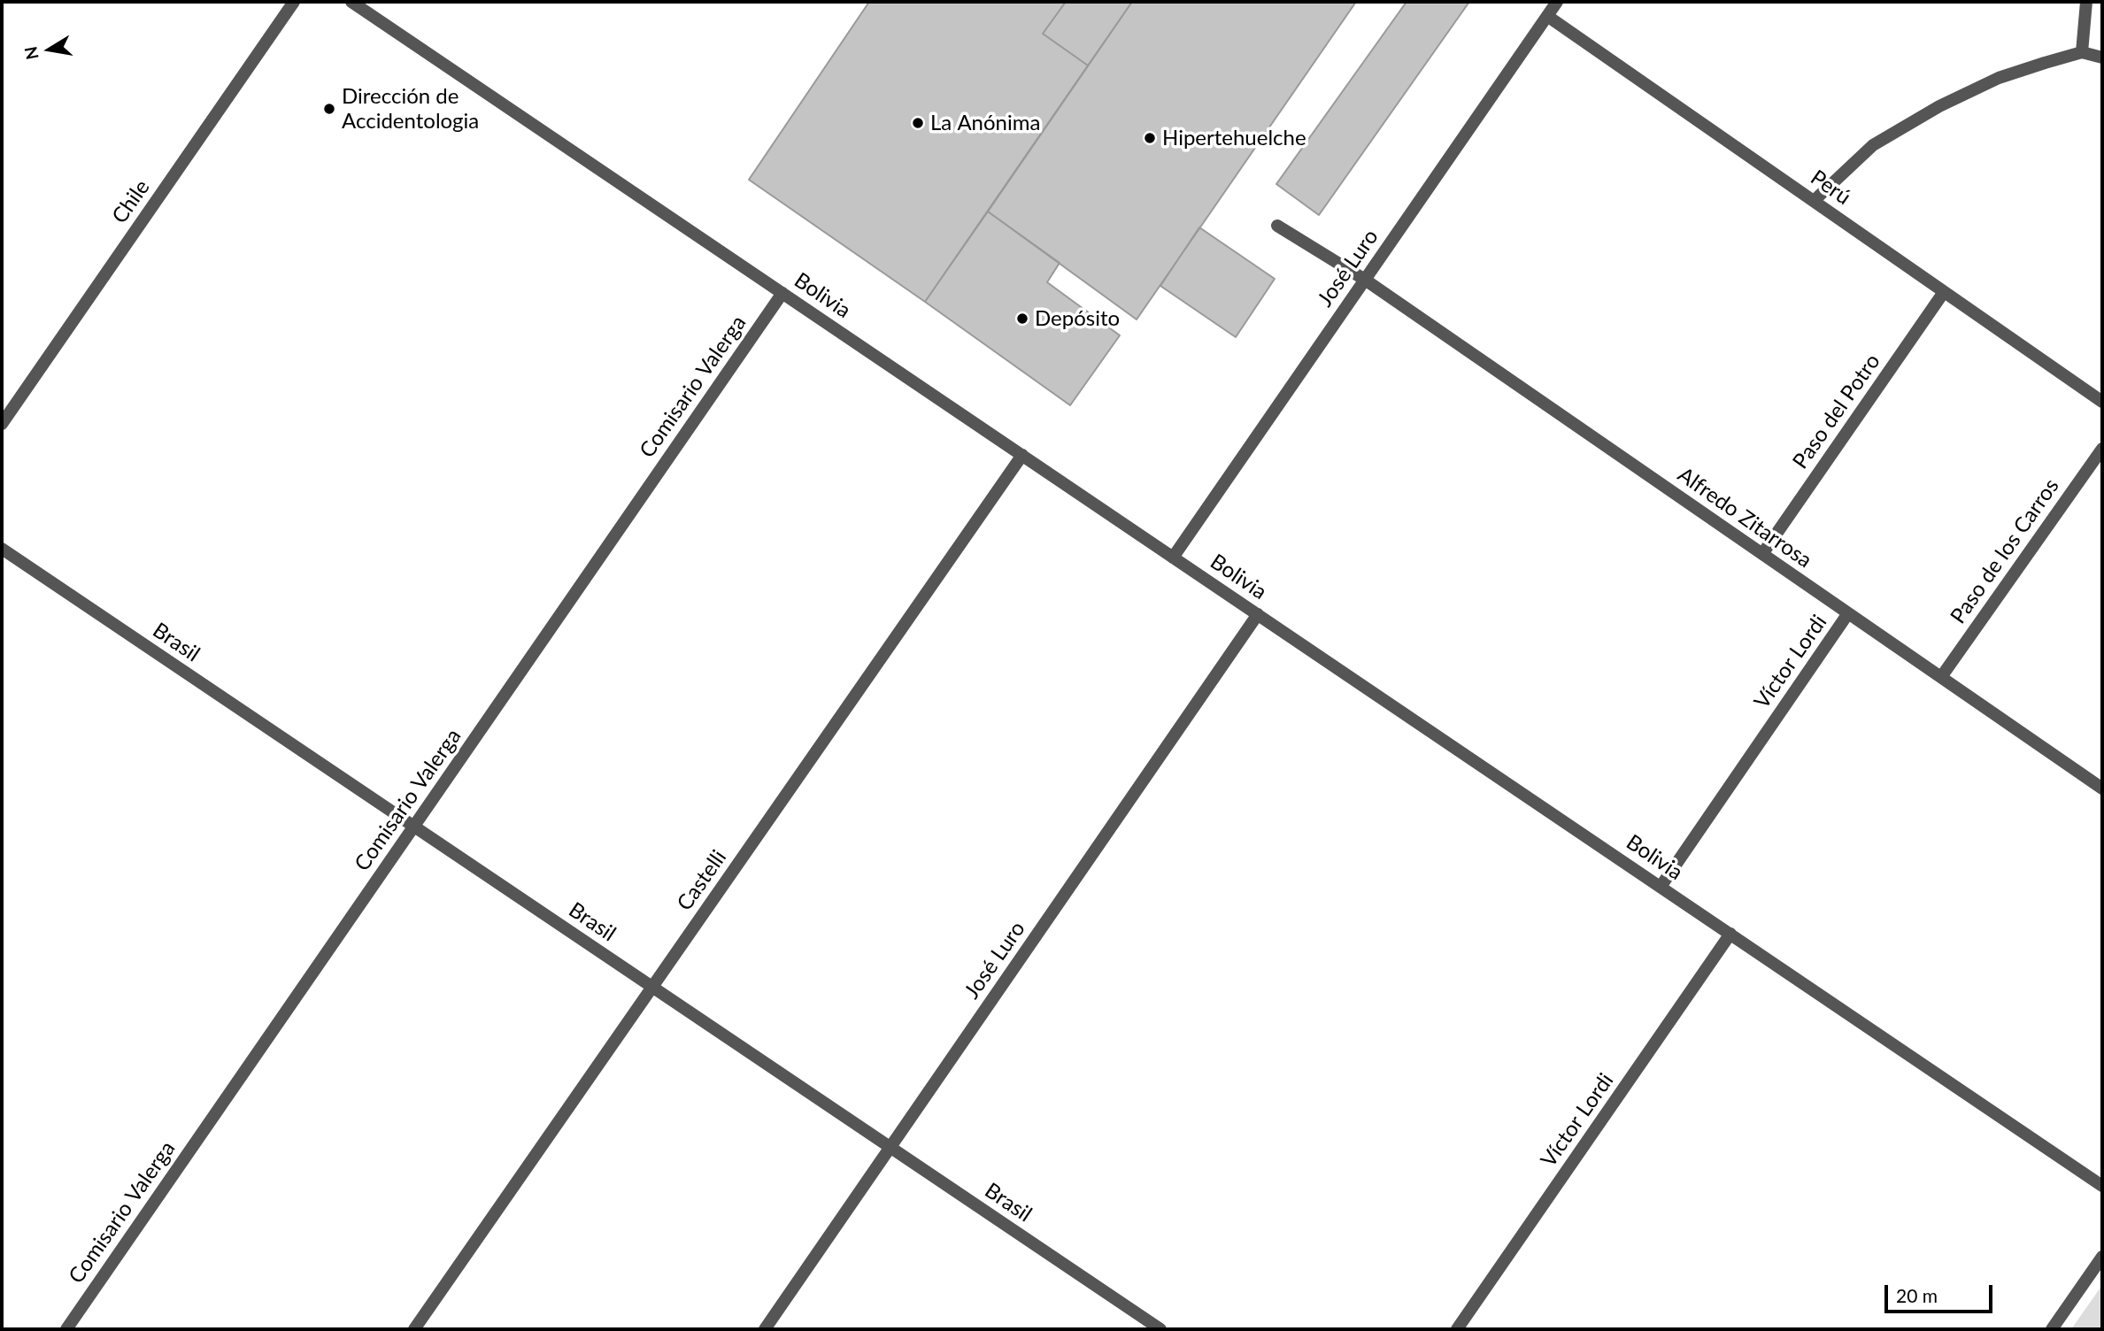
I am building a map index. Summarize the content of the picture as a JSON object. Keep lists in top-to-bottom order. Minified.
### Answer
{"streets":{"street":["Perú","Chile","José Luro","Bolivia","Comisario Valerga","Paso del Potro","Alfredo Zitarrosa","Paso de los Carros","Brasil","Víctor Lordi","Castelli"]},"crossings":[["Perú","José Luro"],["Perú","Paso del Potro"],["José Luro","Bolivia"],["José Luro","Alfredo Zitarrosa"],["José Luro","Brasil"],["Bolivia","Comisario Valerga"],["Bolivia","Víctor Lordi"],["Bolivia","Castelli"],["Comisario Valerga","Brasil"],["Paso del Potro","Alfredo Zitarrosa"],["Alfredo Zitarrosa","Paso de los Carros"],["Alfredo Zitarrosa","Víctor Lordi"],["Brasil","Castelli"]],"places":["Dirección de Accidentologia","La Anónima","Hipertehuelche","Depósito"],"scale_bar":"20 m","north":"left"}
